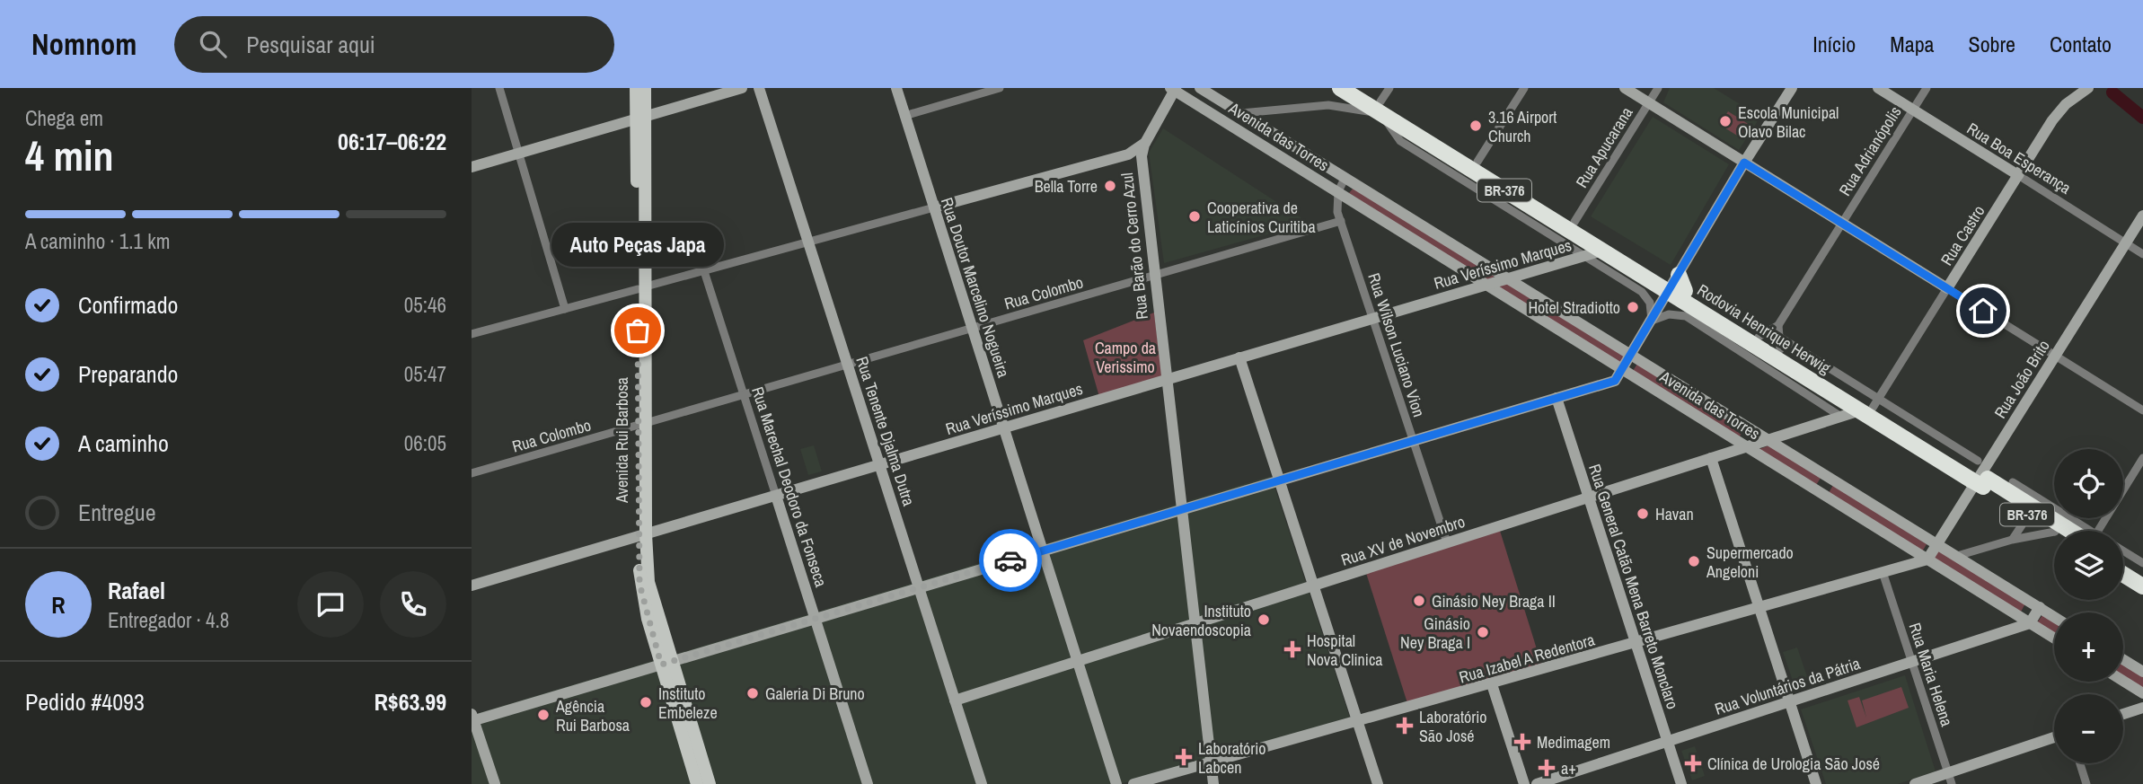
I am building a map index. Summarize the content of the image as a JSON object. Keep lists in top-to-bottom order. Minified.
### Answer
{"streets":{"highway":["BR-376","Rodovia Henrique Herwig"],"main road":["Avenida das Torres","Rua Boa Esperança","Rua Castro","Rua Barão do Cerro Azul","Rua Veríssimo Marques","Rua Doutor Marcelino Nogueira","Rua João Brito","Rua Tenente Djalma Dutra","Avenida Rui Barbosa","Rua Marechal Deodoro da Fonseca","Rua XV de Novembro","Rua General Catão Mena Barreto Monclaro","Rua Izabel A Redentora","Rua Voluntários da Pátria"],"street":["Rua Apucarana","Rua Adrianópolis","Rua Colombo","Rua Wilson Luciano Vion","Rua Maria Helena"]},"crossings":[["Avenida das Torres","Rua Barão do Cerro Azul"],["Avenida das Torres","Rua Veríssimo Marques"],["Avenida das Torres","Rua Wilson Luciano Vion"],["Avenida das Torres","Rua João Brito"],["Avenida das Torres","Rua XV de Novembro"],["Avenida das Torres","Rua Izabel A Redentora"],["Avenida das Torres","Rua Voluntários da Pátria"],["Rua Apucarana","Rodovia Henrique Herwig"],["Rua Adrianópolis","Rua Boa Esperança"],["Rua Adrianópolis","Rodovia Henrique Herwig"],["Rua Boa Esperança","Rua Castro"],["Rua Boa Esperança","Rua João Brito"],["Rua Castro","Rodovia Henrique Herwig"],["Rua Castro","Rua XV de Novembro"],["Rua Barão do Cerro Azul","Rua Veríssimo Marques"],["Rua Barão do Cerro Azul","Rua Colombo"],["Rua Barão do Cerro Azul","Rua XV de Novembro"],["Rua Barão do Cerro Azul","Rua Izabel A Redentora"],["Rua Veríssimo Marques","Rua Doutor Marcelino Nogueira"],["Rua Veríssimo Marques","Rodovia Henrique Herwig"],["Rua Veríssimo Marques","Rua Wilson Luciano Vion"],["Rua Veríssimo Marques","Rua Tenente Djalma Dutra"],["Rua Veríssimo Marques","Avenida Rui Barbosa"],["Rua Veríssimo Marques","Rua Marechal Deodoro da Fonseca"],["Rua Doutor Marcelino Nogueira","Rua Colombo"],["Rua Doutor Marcelino Nogueira","Rua XV de Novembro"],["Rua Colombo","Rua Wilson Luciano Vion"],["Rua Colombo","Rua Tenente Djalma Dutra"],["Rua Colombo","Avenida Rui Barbosa"],["Rua Colombo","Rua Marechal Deodoro da Fonseca"],["Rodovia Henrique Herwig","Rua XV de Novembro"],["Rua Wilson Luciano Vion","Rua XV de Novembro"],["Rua João Brito","Rua Izabel A Redentora"],["Rua Tenente Djalma Dutra","Rua XV de Novembro"],["Rua XV de Novembro","Rua General Catão Mena Barreto Monclaro"],["Rua General Catão Mena Barreto Monclaro","Rua Izabel A Redentora"],["Rua General Catão Mena Barreto Monclaro","Rua Voluntários da Pátria"],["Rua Izabel A Redentora","Rua Maria Helena"],["Rua Maria Helena","Rua Voluntários da Pátria"]],"parks":["Campo da Verissimo"],"places":{"other":["Escola Municipal Olavo Bilac","3.16 Airport Church","Bella Torre","Cooperativa de Laticínios Curitiba","Hotel Stradiotto","Auto Peças Japa","Havan","Supermercado Angeloni","Ginásio Ney Braga II","Instituto Novaendoscopia","Ginásio Ney Braga I","Galeria Di Bruno","Instituto Embeleze","Agência Rui Barbosa"],"health":["Hospital Nova Clinica","Laboratório São José","Medimagem","Laboratório Labcen","Clínica de Urologia São José","a+"]},"page":{"header":"Nomnom","search":"Pesquisar aqui","nav":["Início","Mapa","Sobre","Contato"],"heading":["4 min","Chega em","06:17–06:22"],"panel":["Rafael","Entregador · 4.8","Pedido #4093","R$63.99"],"bar":"A caminho · 1.1 km","bubble":"Auto Peças Japa","list":[["Confirmado","05:46"],["Preparando","05:47"],["A caminho","06:05"],"Entregue"],"map_buttons":["+","−"],"round":"R"}}
